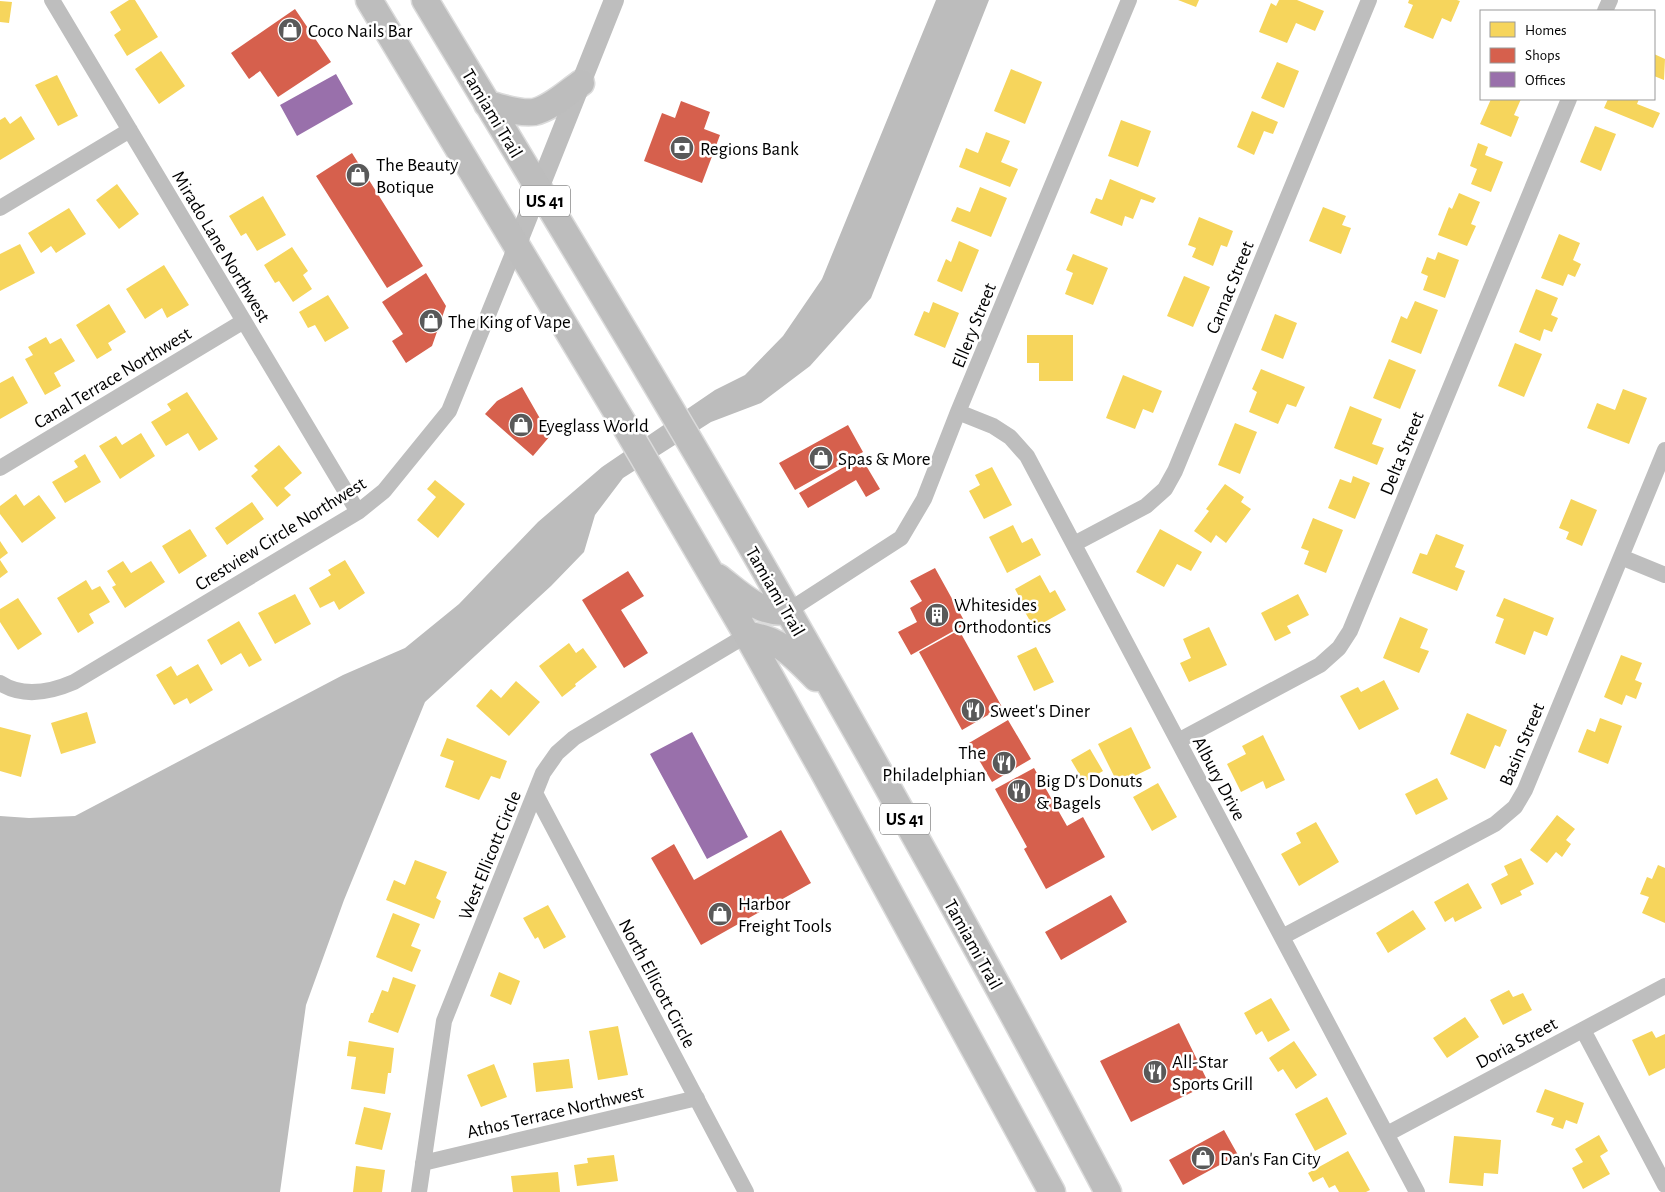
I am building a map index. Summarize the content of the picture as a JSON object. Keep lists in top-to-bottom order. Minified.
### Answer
{"streets":{"main road":["Tamiami Trail","US 41"],"street":["Mirado Lane Northwest","Carnac Street","Ellery Street","Canal Terrace Northwest","Delta Street","Crestview Circle Northwest","Basin Street","Albury Drive","West Ellicott Circle","North Ellicott Circle","Doria Street","Athos Terrace Northwest"]},"crossings":[["Tamiami Trail","Ellery Street"],["US 41","Crestview Circle Northwest"],["US 41","West Ellicott Circle"],["Mirado Lane Northwest","Canal Terrace Northwest"],["Mirado Lane Northwest","Crestview Circle Northwest"],["Carnac Street","Albury Drive"],["Ellery Street","Albury Drive"],["Delta Street","Albury Drive"],["Basin Street","Albury Drive"],["Albury Drive","Doria Street"],["West Ellicott Circle","North Ellicott Circle"],["West Ellicott Circle","Athos Terrace Northwest"],["North Ellicott Circle","Athos Terrace Northwest"]],"places":{"shop":["Coco Nails Bar","The Beauty Botique","The King of Vape","Eyeglass World","Spas & More","Harbor Freight Tools","Dan's Fan City"],"bank":["Regions Bank"],"building":["Whitesides Orthodontics"],"restaurant":["Sweet's Diner","The Philadelphian","Big D's Donuts & Bagels","All-Star Sports Grill"]},"legend":["Homes","Shops","Offices"]}
